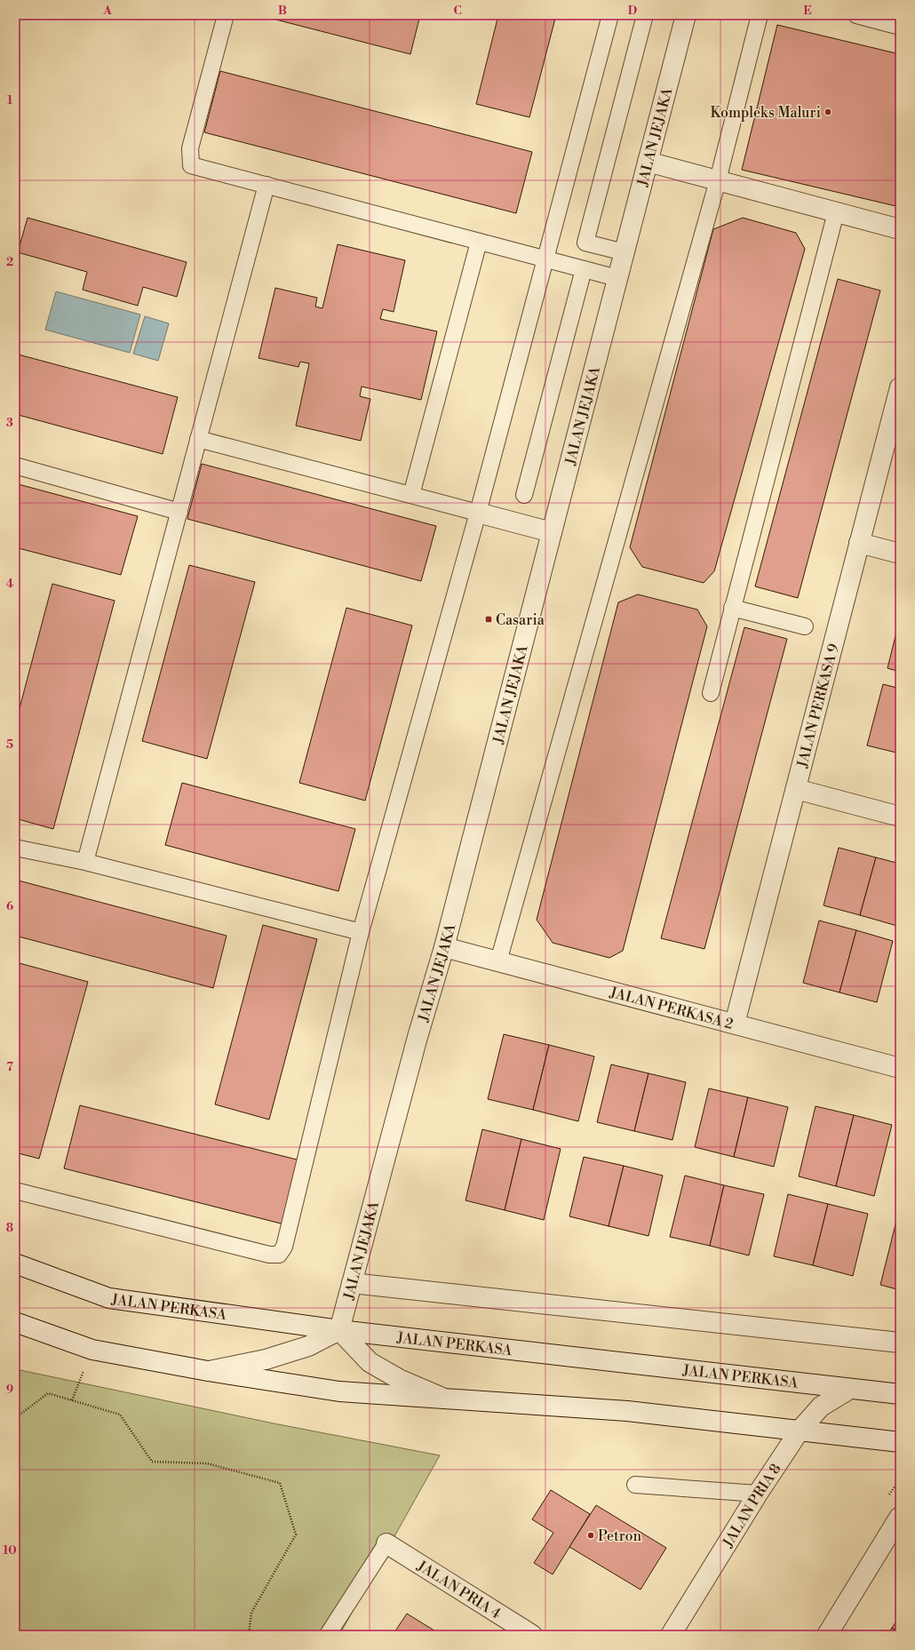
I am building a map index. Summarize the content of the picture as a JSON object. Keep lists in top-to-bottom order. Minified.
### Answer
{"streets":{"street":["JALAN JEJAKA","JALAN PERKASA 9","JALAN PERKASA 2","JALAN PERKASA","JALAN PRIA 8","JALAN PRIA 4"]},"crossings":[["JALAN JEJAKA","JALAN PERKASA 2"],["JALAN JEJAKA","JALAN PERKASA"],["JALAN PERKASA 9","JALAN PERKASA 2"],["JALAN PERKASA","JALAN PRIA 8"]],"places":{"other":["Kompleks Maluri","Petron"],"transit":["Casaria"]},"grid":{"columns":["A","B","C","D","E"],"rows":["1","2","3","4","5","6","7","8","9","10"]}}
